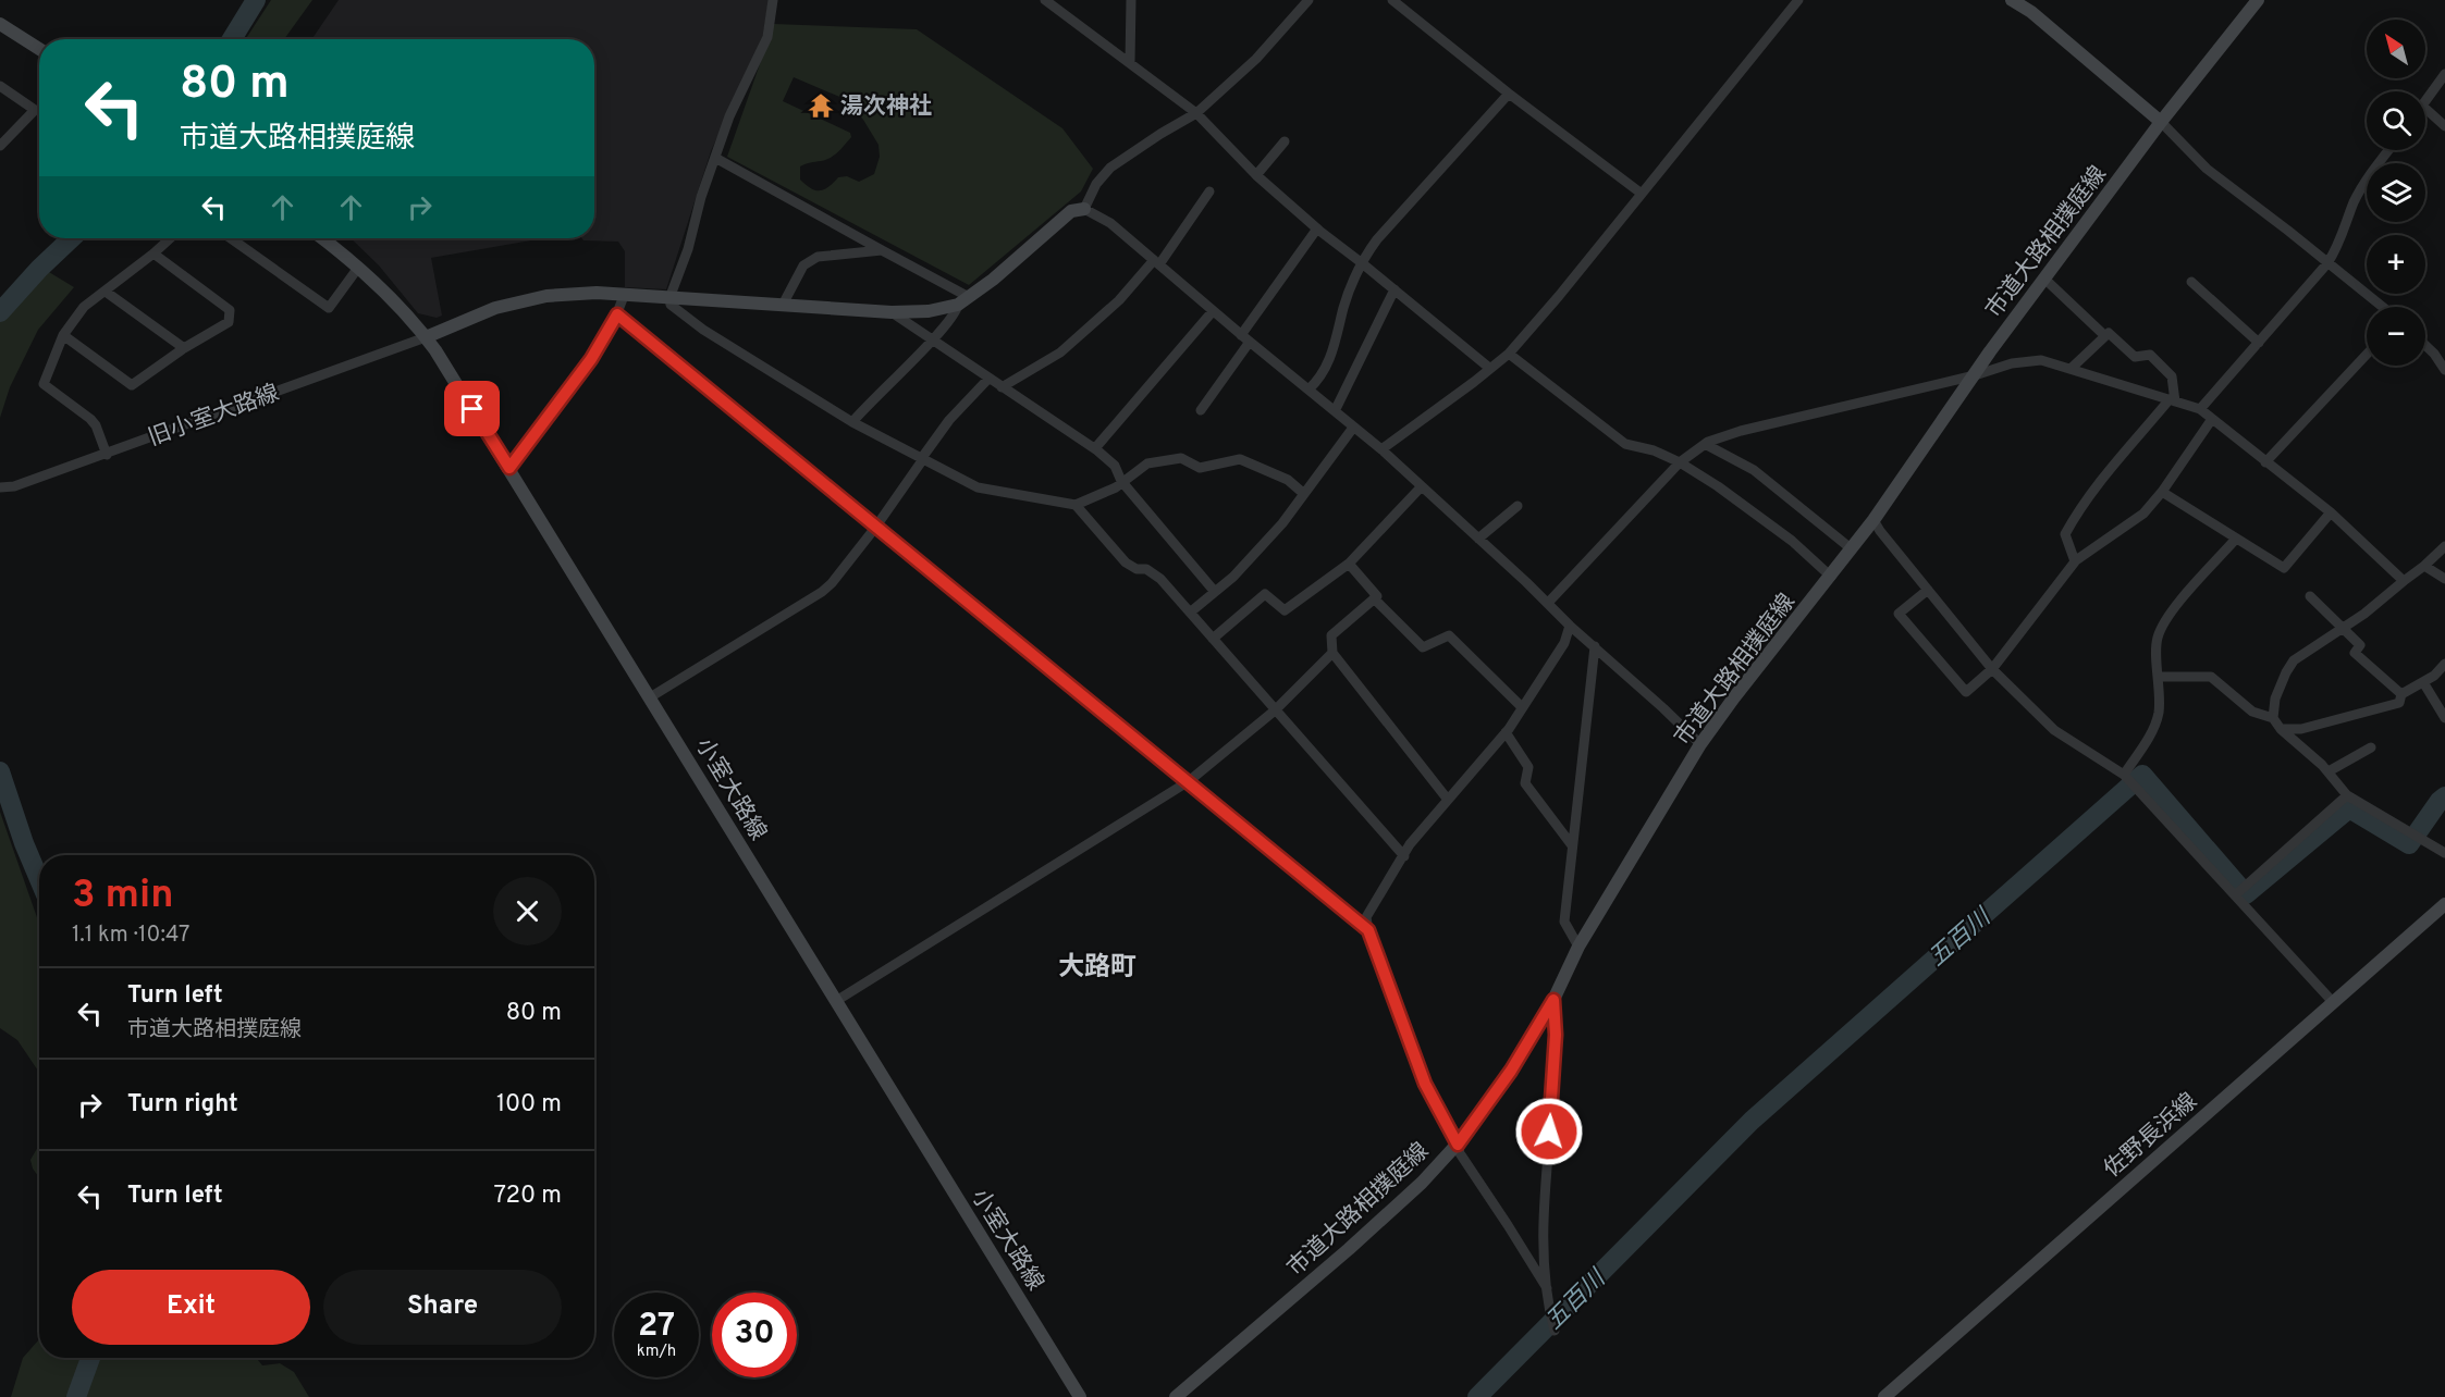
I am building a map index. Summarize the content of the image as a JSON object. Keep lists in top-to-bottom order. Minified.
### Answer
{"streets":{"street":["市道大路相撲庭線","旧小室大路線","小室大路線","佐野長浜線"]},"crossings":[["旧小室大路線","小室大路線"]],"districts":["大路町"],"water":["五百川"],"places":{"temple":["湯次神社"]},"north":"top left","page":{"map_buttons":["+","−"],"turn":["80 m","市道大路相撲庭線"],"heading":["3 min","1.1 km · 10:47"],"list":[{"name":"Turn left","note":"市道大路相撲庭線","value":"80 m"},{"name":"Turn right","value":"100 m"},{"name":"Turn left","value":"720 m"}],"buttons":["Exit","Share"],"speed":"27 km/h","limit":"30"}}
